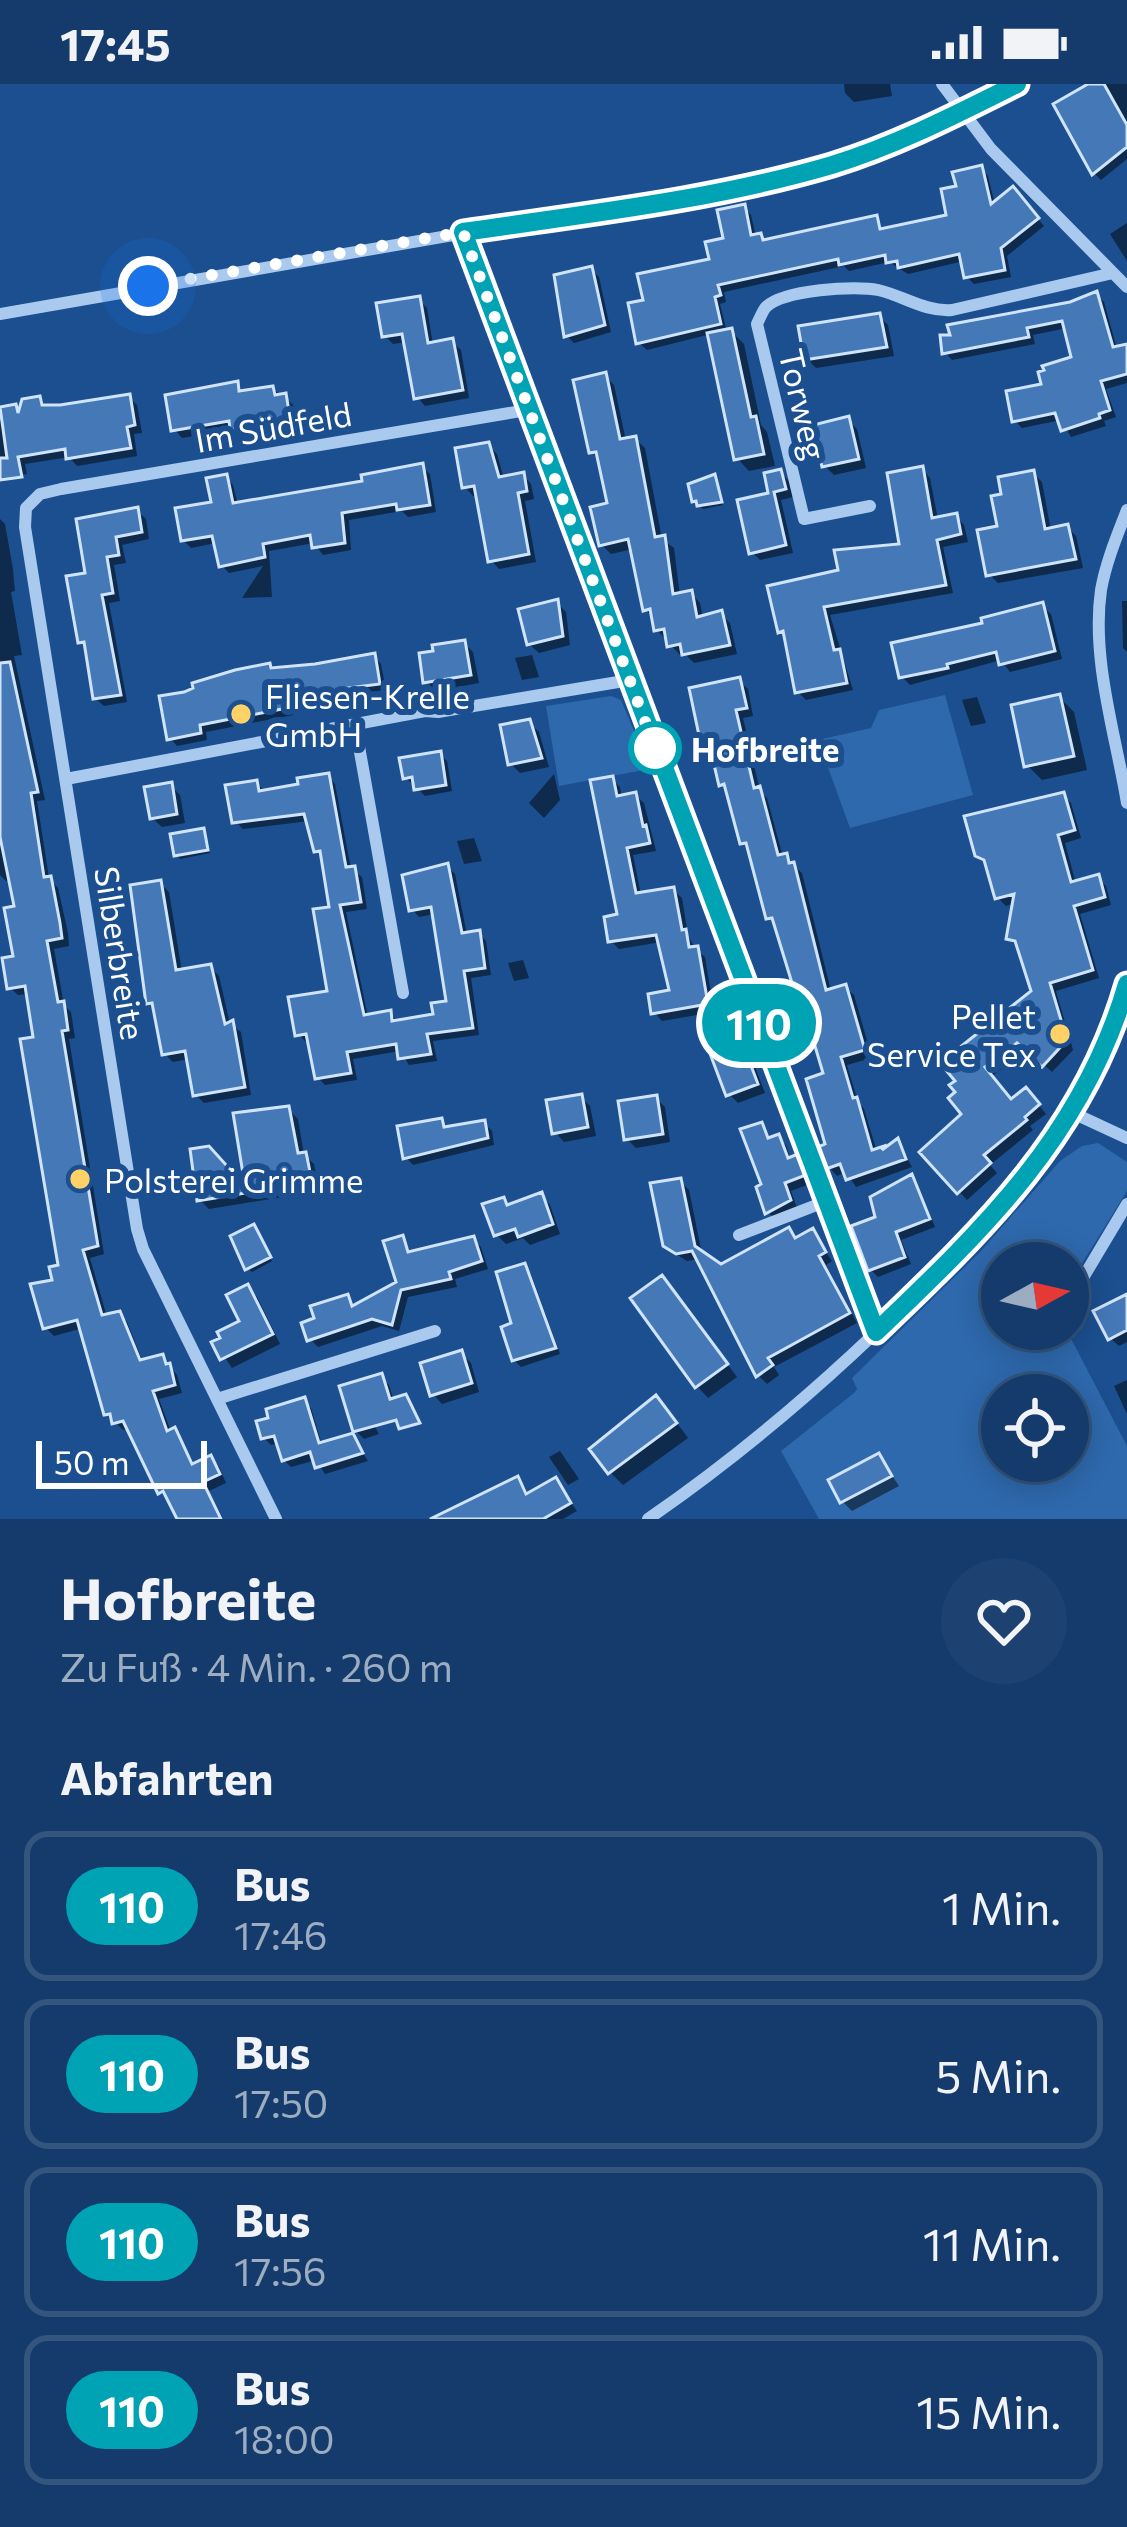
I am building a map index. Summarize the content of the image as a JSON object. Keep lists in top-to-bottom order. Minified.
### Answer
{"streets":{"street":["Torweg","Im Südfeld","Silberbreite"]},"crossings":[["Im Südfeld","Silberbreite"]],"places":["Fliesen-Krelle GmbH","Hofbreite","Pellet Service Tex","Polsterei Grimme"],"lines":["bus line 110"],"scale_bar":"50 m","north":"right","page":{"status":"17:45","on_map":"110","scale":"50 m","heading":[["Hofbreite","Zu Fuß · 4 Min. · 260 m"],"Abfahrten"],"list":[{"mark":"110","name":"Bus","note":"17:46","value":"1 Min."},{"mark":"110","name":"Bus","note":"17:50","value":"5 Min."},{"mark":"110","name":"Bus","note":"17:56","value":"11 Min."},{"mark":"110","name":"Bus","note":"18:00","value":"15 Min."}]}}
